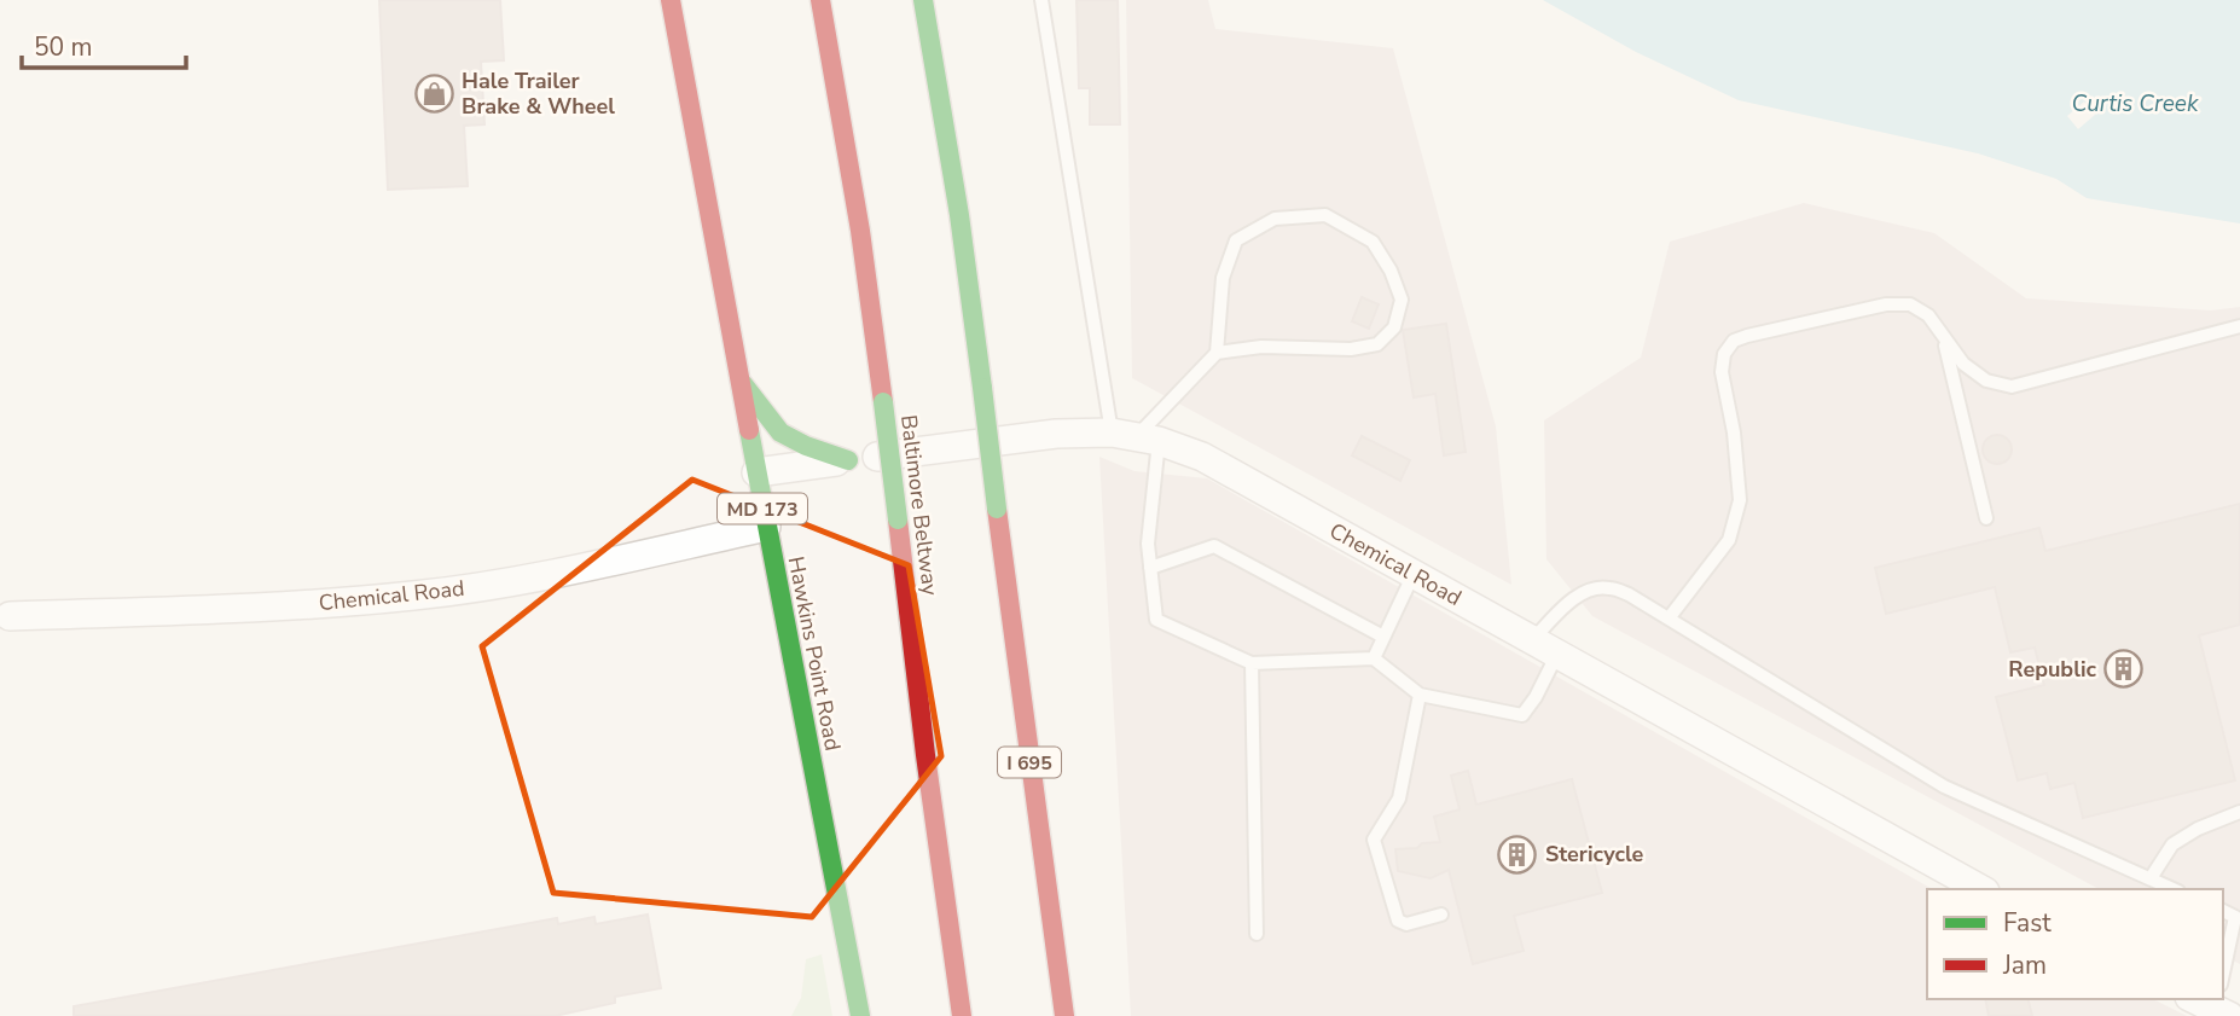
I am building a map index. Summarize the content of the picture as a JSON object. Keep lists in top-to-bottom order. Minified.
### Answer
{"streets":{"main road":["Baltimore Beltway","MD 173","Hawkins Point Road","I 695"],"street":["Chemical Road"]},"crossings":[["Chemical Road","Hawkins Point Road"]],"water":["Curtis Creek"],"places":{"shop":["Hale Trailer Brake & Wheel"],"building":["Republic","Stericycle"]},"legend":["Fast","Jam"],"scale_bar":"50 m"}
